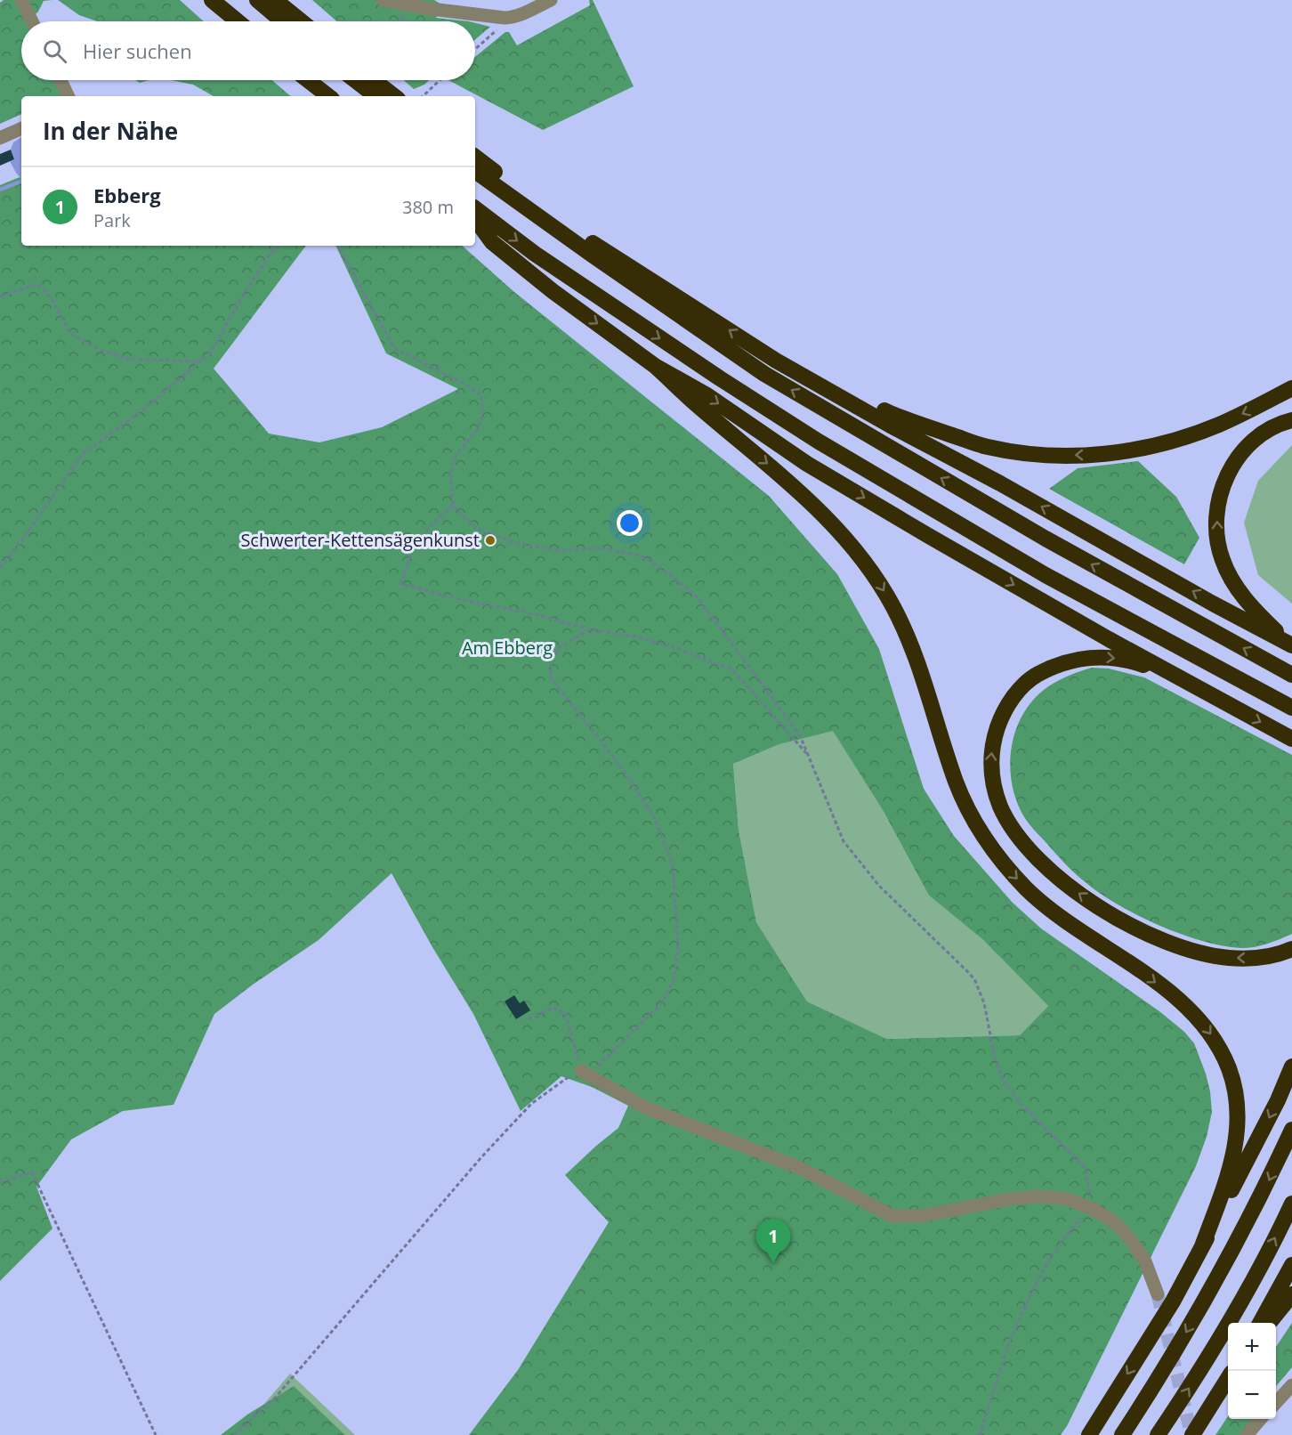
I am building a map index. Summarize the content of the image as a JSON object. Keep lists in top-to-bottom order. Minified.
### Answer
{"parks":["Am Ebberg"],"places":["Schwerter-Kettensägenkunst"],"page":{"search":"Hier suchen","heading":"In der Nähe","list":[{"mark":"1","name":"Ebberg","note":"Park","value":"380 m"}],"pins":"1","map_buttons":["+","−"]}}
